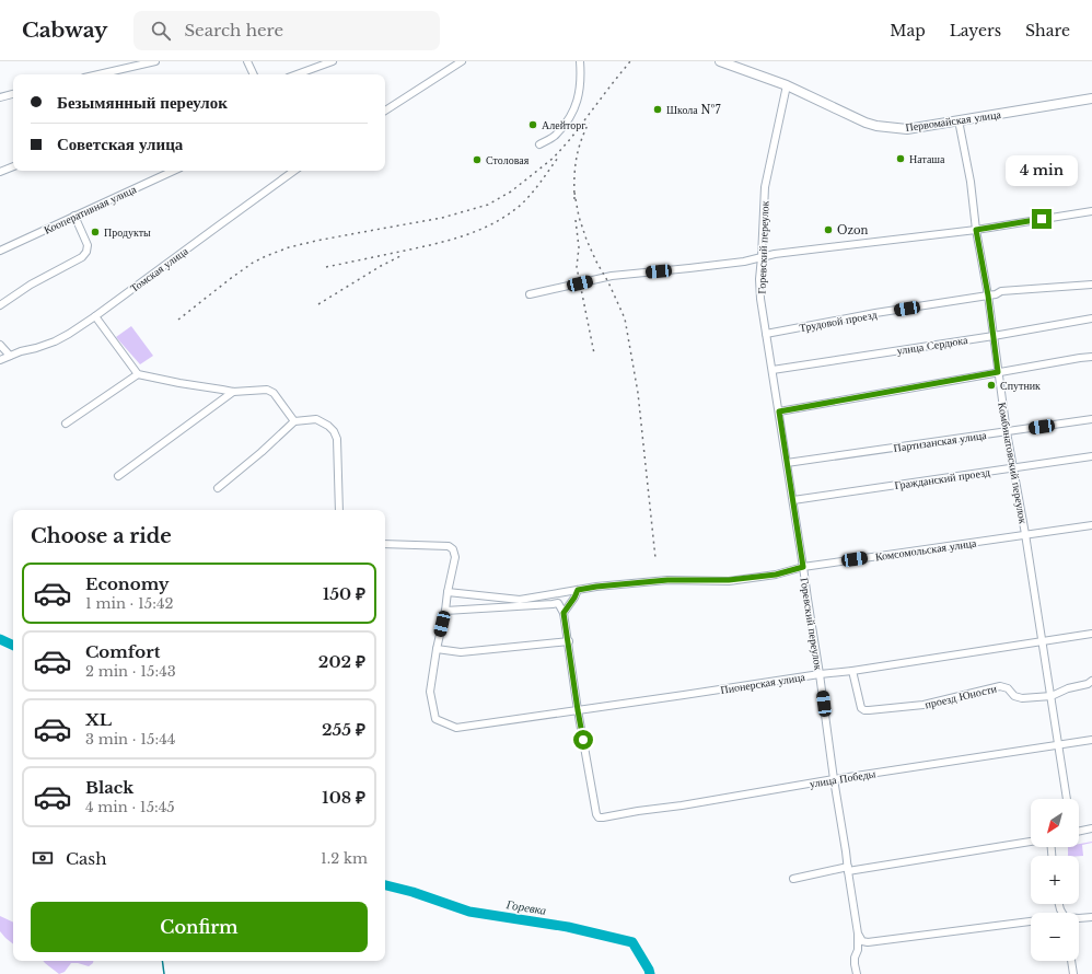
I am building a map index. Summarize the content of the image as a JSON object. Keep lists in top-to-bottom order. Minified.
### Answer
{"streets":{"main road":["Первомайская улица"],"street":["Кооперативная улица","Горевский переулок","Томская улица","Трудовой проезд","улица Сердюка","Партизанская улица","Комбинатовский переулок","Гражданский проезд","Комсомольская улица","Пионерская улица","проезд Юности","улица Победы"]},"crossings":[["Первомайская улица","Горевский переулок"],["Первомайская улица","Комбинатовский переулок"],["Горевский переулок","Трудовой проезд"],["Горевский переулок","улица Сердюка"],["Горевский переулок","Партизанская улица"],["Горевский переулок","Гражданский проезд"],["Горевский переулок","Комсомольская улица"],["Горевский переулок","Пионерская улица"],["Горевский переулок","улица Победы"],["Трудовой проезд","Комбинатовский переулок"],["улица Сердюка","Комбинатовский переулок"],["Партизанская улица","Комбинатовский переулок"],["Комбинатовский переулок","Гражданский проезд"],["Комбинатовский переулок","Комсомольская улица"],["Комбинатовский переулок","Пионерская улица"],["Комбинатовский переулок","проезд Юности"],["Комбинатовский переулок","улица Победы"],["Пионерская улица","проезд Юности"],["Пионерская улица","улица Победы"]],"water":["Горевка"],"places":["Школа №7","Алейторг","Наташа","Столовая","Ozon","Продукты","Спутник"],"north":"bottom left","page":{"header":"Cabway","search":"Search here","nav":["Map","Layers","Share"],"banner":["Безымянный переулок","Советская улица"],"bubble":"4 min","heading":"Choose a ride","list":[{"name":"Economy","note":"1 min · 15:42","value":"150 ₽"},{"name":"Comfort","note":"2 min · 15:43","value":"202 ₽"},{"name":"XL","note":"3 min · 15:44","value":"255 ₽"},{"name":"Black","note":"4 min · 15:45","value":"108 ₽"}],"map_buttons":["+","−"],"pay":["Cash","1.2 km"],"buttons":"Confirm"}}
